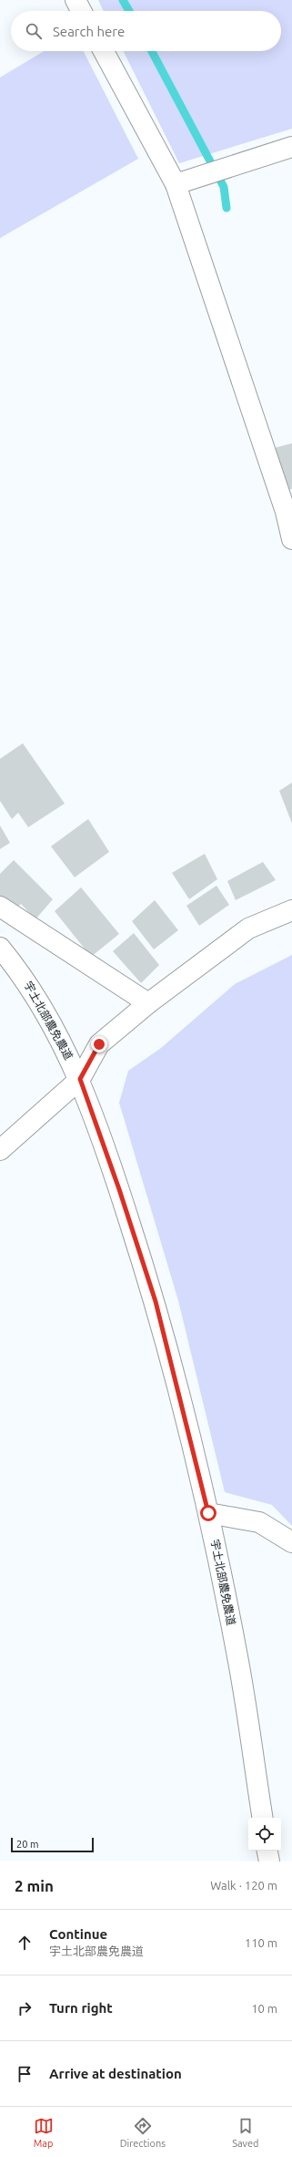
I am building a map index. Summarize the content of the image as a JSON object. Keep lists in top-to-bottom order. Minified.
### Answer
{"streets":{"street":["宇土北部農免農道"]},"scale_bar":"20 m","page":{"search":"Search here","scale":"20 m","heading":["2 min","Walk · 120 m"],"list":[["Continue","宇土北部農免農道","110 m"],["Turn right","10 m"],"Arrive at destination"],"nav":["Map","Directions","Saved"]}}
